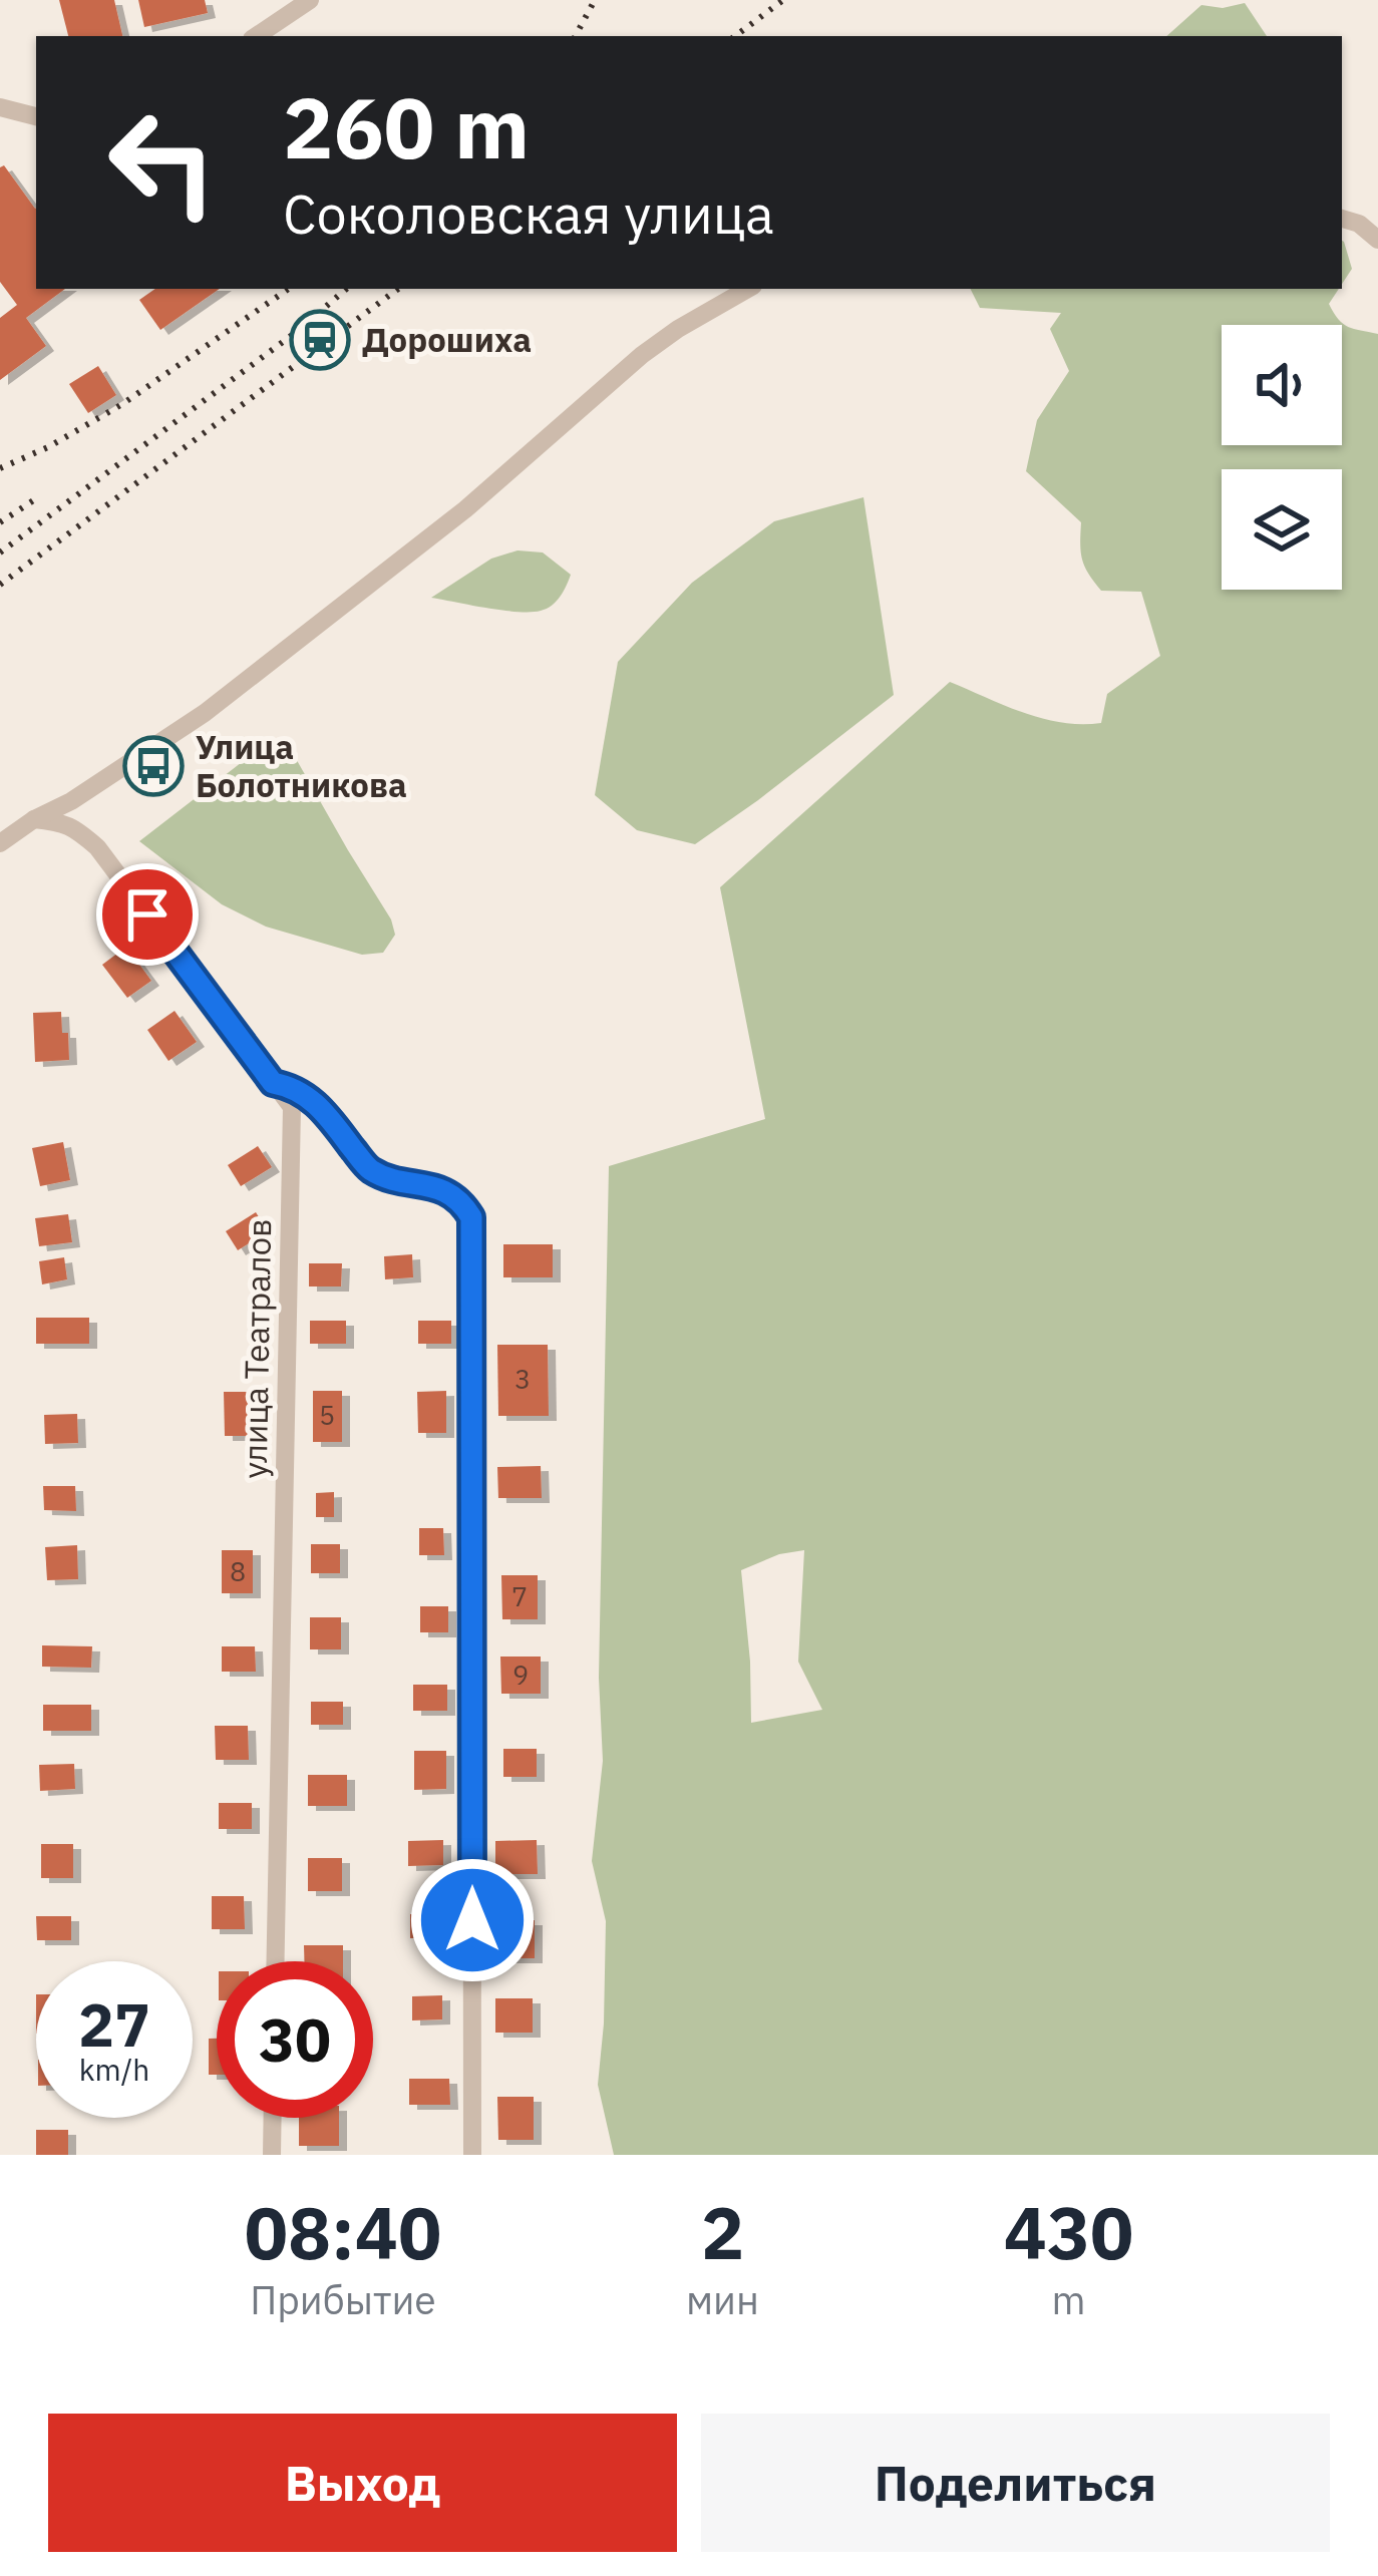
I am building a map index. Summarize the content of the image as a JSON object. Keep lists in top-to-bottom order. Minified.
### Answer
{"streets":{"street":["улица Театралов"]},"places":{"station":["Дорошиха"],"bus stop":["Улица Болотникова"]},"house_numbers":["3","5","8","7","9"],"page":{"turn":["260 m","Соколовская улица"],"speed":"27 km/h","limit":"30","eta":["08:40","Прибытие","2","мин","430","m"],"buttons":["Выход","Поделиться"]}}
